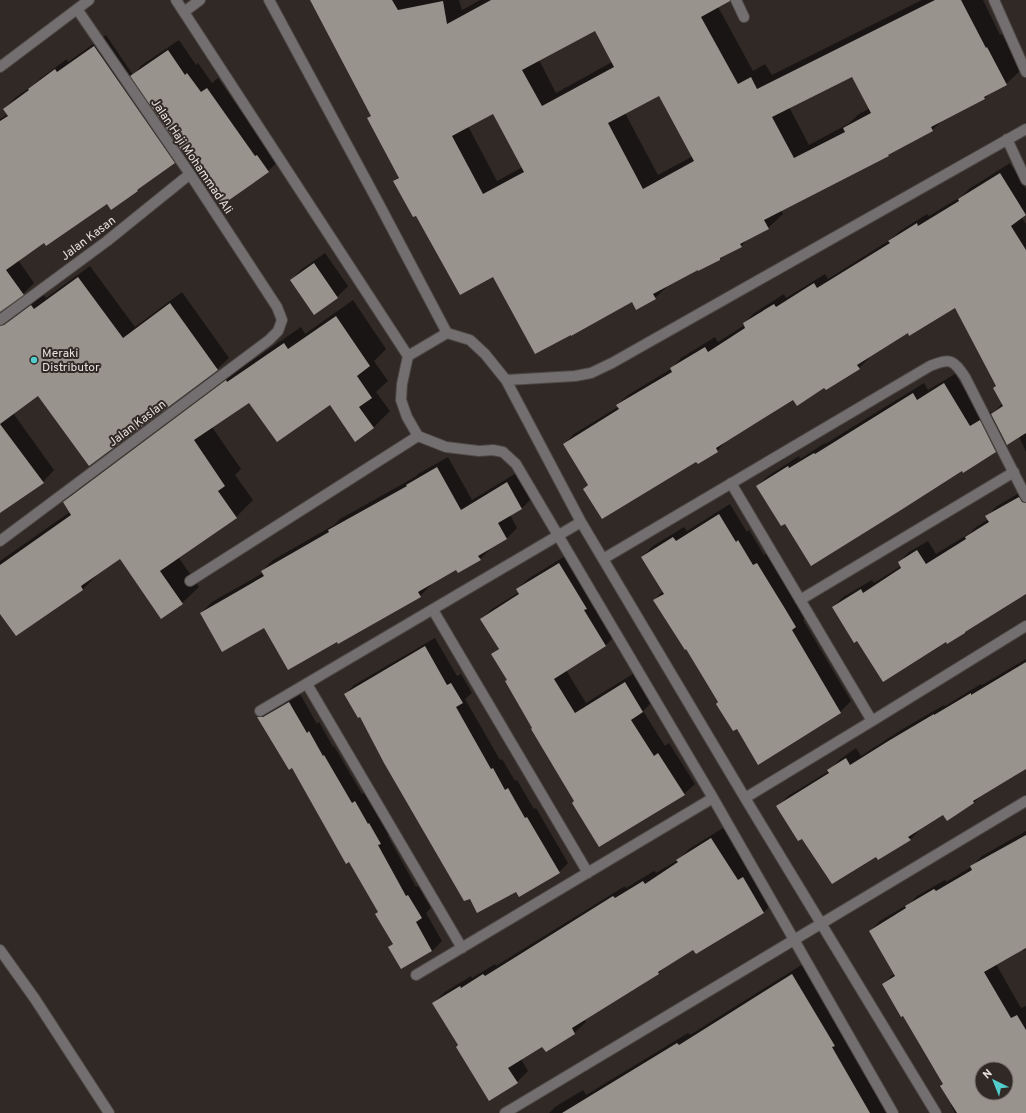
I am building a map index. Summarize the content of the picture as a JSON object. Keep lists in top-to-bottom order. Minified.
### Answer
{"streets":{"street":["Jalan Haji Mohammad Ali","Jalan Kasan","Jalan Kaslan"]},"crossings":[["Jalan Haji Mohammad Ali","Jalan Kasan"],["Jalan Haji Mohammad Ali","Jalan Kaslan"]],"places":["Meraki Distributor"],"north":"top left"}
